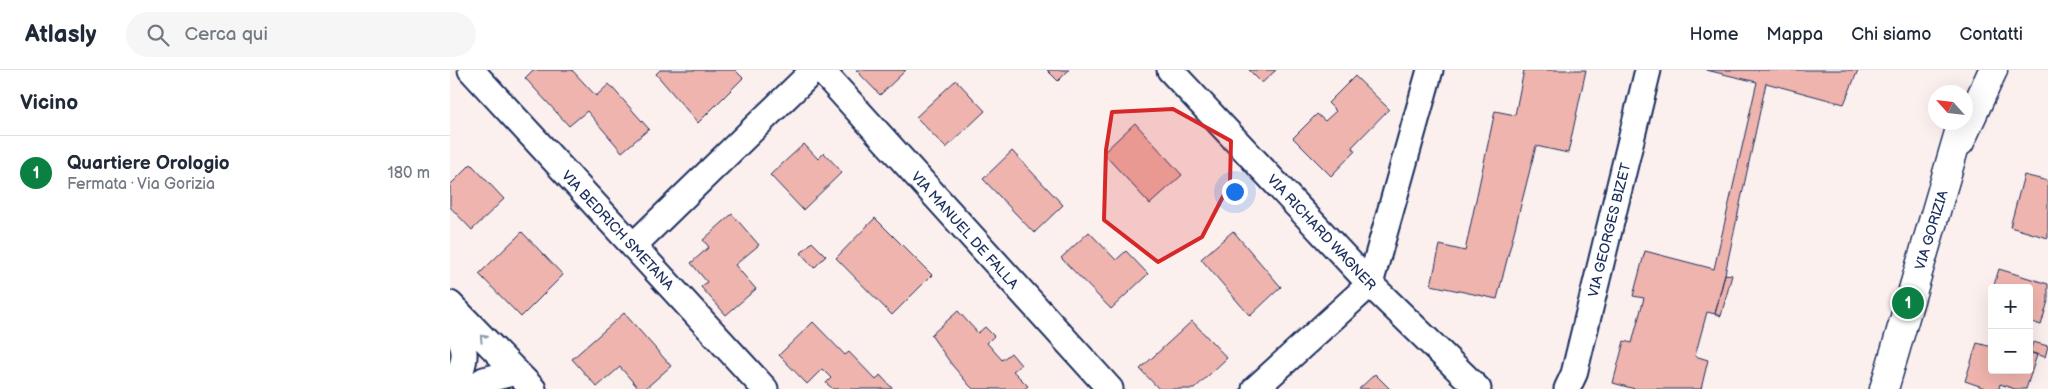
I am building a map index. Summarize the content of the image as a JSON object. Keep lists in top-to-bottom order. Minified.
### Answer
{"streets":{"main road":["VIA GORIZIA"],"street":["VIA BEDRICH SMETANA","VIA MANUEL DE FALLA","VIA GEORGES BIZET","VIA RICHARD WAGNER"]},"north":"top left","page":{"header":"Atlasly","search":"Cerca qui","nav":["Home","Mappa","Chi siamo","Contatti"],"heading":"Vicino","list":[{"mark":"1","name":"Quartiere Orologio","note":"Fermata · Via Gorizia","value":"180 m"}],"map_buttons":["+","−"],"pins":"1"}}
